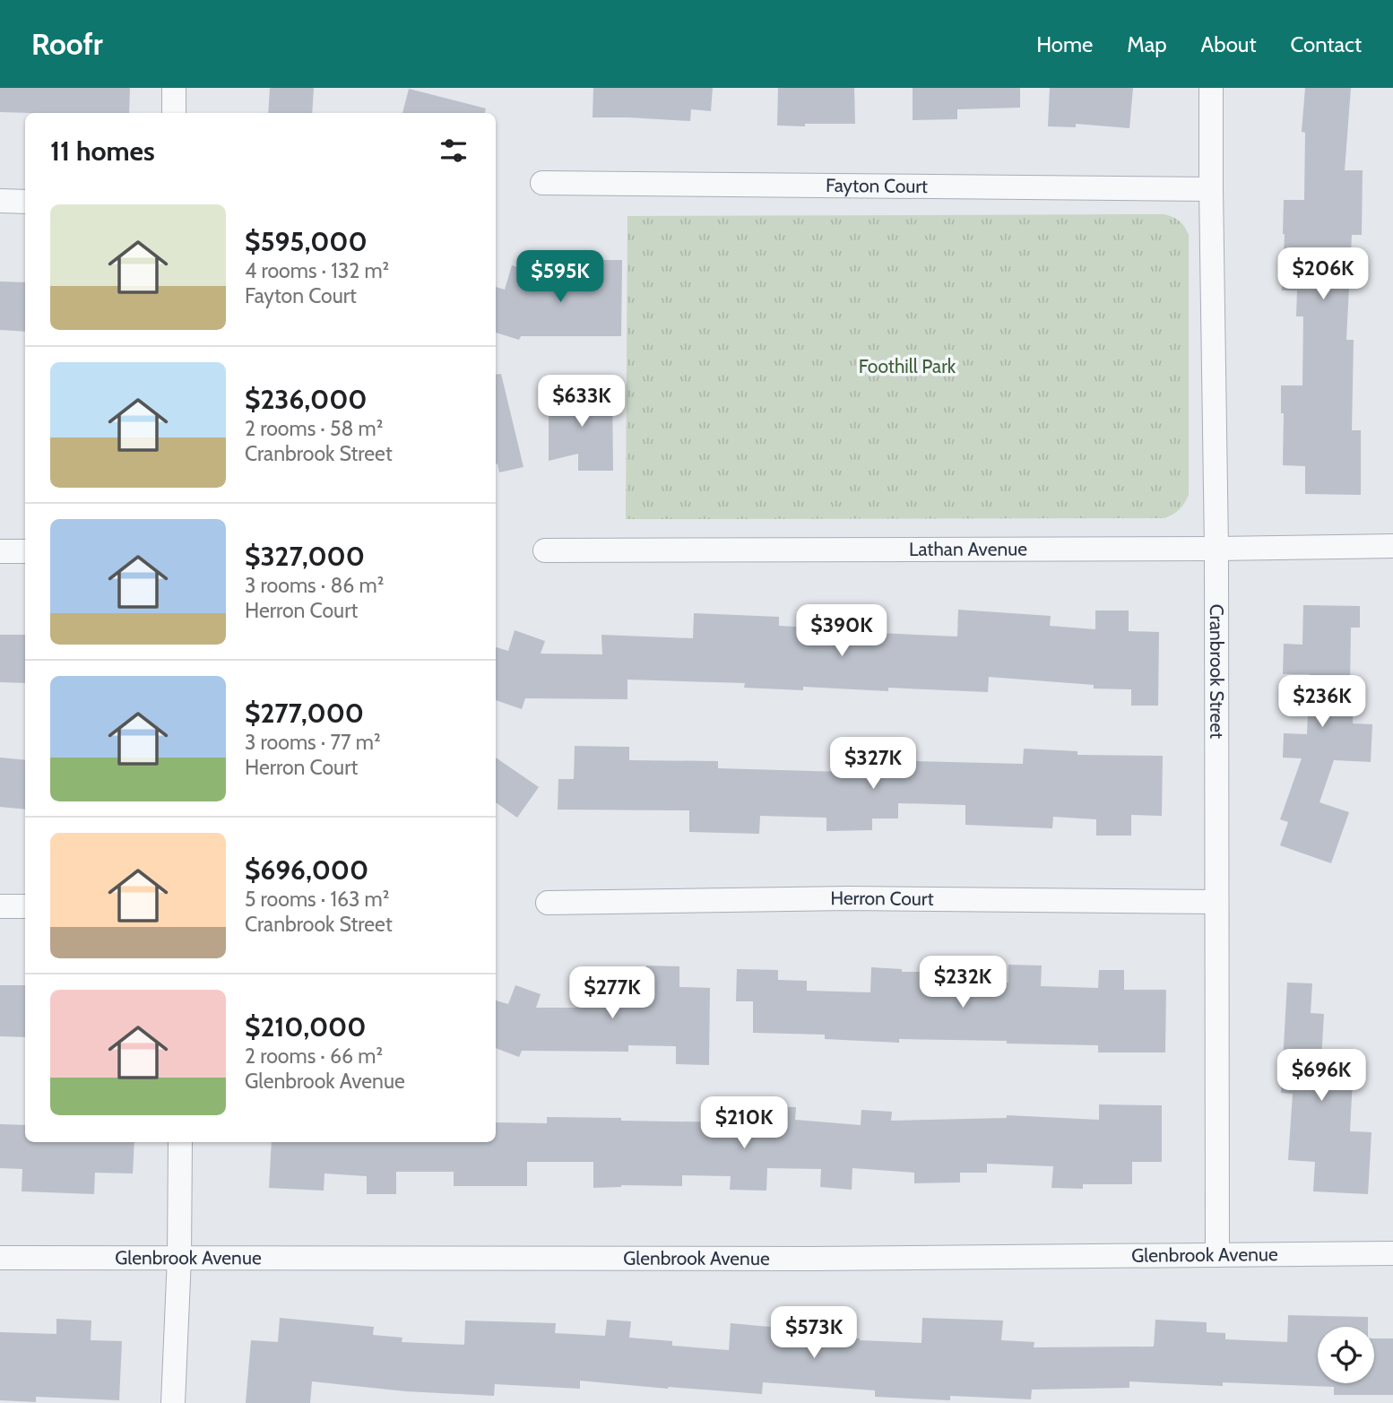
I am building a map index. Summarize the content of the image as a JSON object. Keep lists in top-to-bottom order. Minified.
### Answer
{"streets":{"street":["Fayton Court","Lathan Avenue","Cranbrook Street","Herron Court","Glenbrook Avenue"]},"crossings":[["Fayton Court","Cranbrook Street"],["Lathan Avenue","Cranbrook Street"],["Cranbrook Street","Herron Court"],["Cranbrook Street","Glenbrook Avenue"]],"parks":["Foothill Park"],"page":{"header":"Roofr","nav":["Home","Map","About","Contact"],"heading":"11 homes","list":[{"name":"$595,000","note":"4 rooms · 132 m² · Fayton Court"},{"name":"$236,000","note":"2 rooms · 58 m² · Cranbrook Street"},{"name":"$327,000","note":"3 rooms · 86 m² · Herron Court"},{"name":"$277,000","note":"3 rooms · 77 m² · Herron Court"},{"name":"$696,000","note":"5 rooms · 163 m² · Cranbrook Street"},{"name":"$210,000","note":"2 rooms · 66 m² · Glenbrook Avenue"}],"price":["$206K","$595K","$633K","$390K","$236K","$327K","$232K","$277K","$696K","$210K","$573K"]}}
